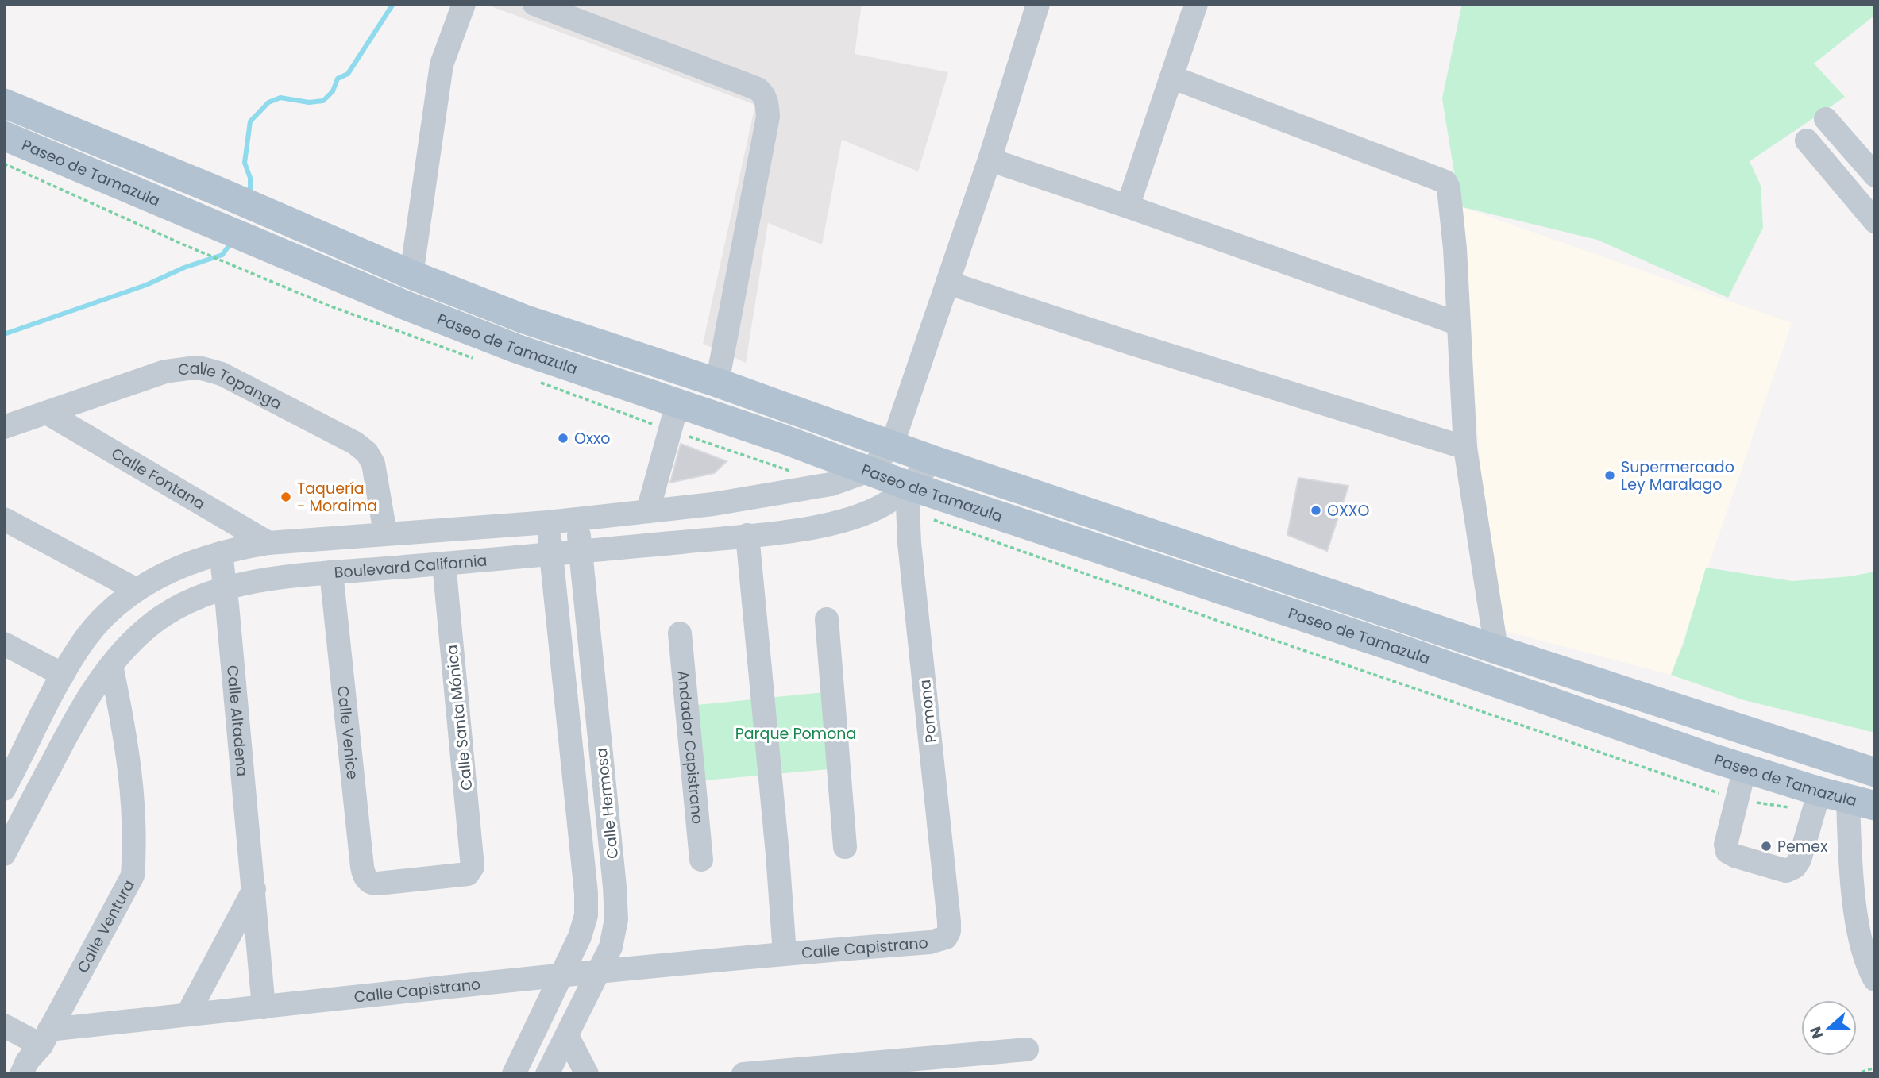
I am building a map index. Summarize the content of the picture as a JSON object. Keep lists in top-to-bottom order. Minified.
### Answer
{"streets":{"main road":["Paseo de Tamazula"],"street":["Calle Topanga","Calle Fontana","Boulevard California","Pomona","Calle Santa Mónica","Calle Altadena","Calle Venice","Andador Capistrano","Calle Hermosa","Calle Ventura","Calle Capistrano"]},"crossings":[["Paseo de Tamazula","Boulevard California"],["Paseo de Tamazula","Pomona"],["Calle Topanga","Calle Fontana"],["Boulevard California","Pomona"],["Boulevard California","Calle Santa Mónica"],["Boulevard California","Calle Altadena"],["Boulevard California","Calle Venice"],["Boulevard California","Calle Hermosa"],["Boulevard California","Calle Ventura"],["Boulevard California","Calle Capistrano"],["Pomona","Calle Capistrano"],["Calle Santa Mónica","Calle Venice"],["Calle Altadena","Calle Capistrano"],["Calle Hermosa","Calle Capistrano"],["Calle Ventura","Calle Capistrano"]],"parks":["Parque Pomona"],"places":["Oxxo","Supermercado Ley Maralago","Taquería - Moraima","OXXO","Pemex"],"north":"left"}
